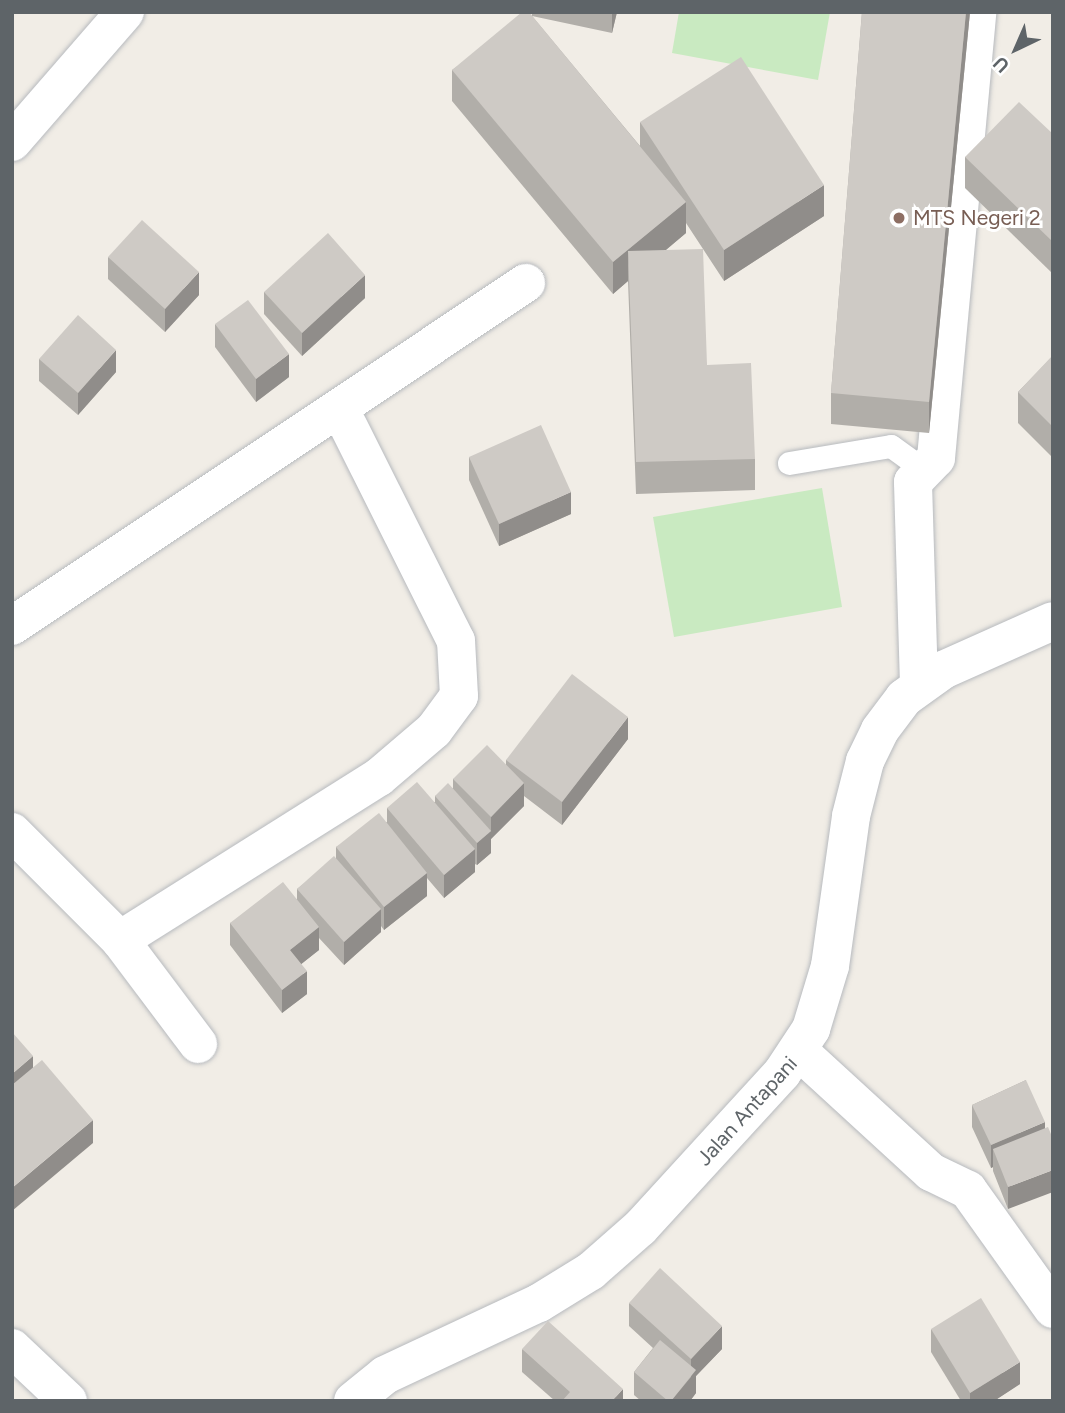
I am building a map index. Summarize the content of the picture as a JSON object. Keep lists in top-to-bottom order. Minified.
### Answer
{"streets":{"street":["Jalan Antapani"]},"places":["MTS Negeri 2"],"north":"bottom left"}
